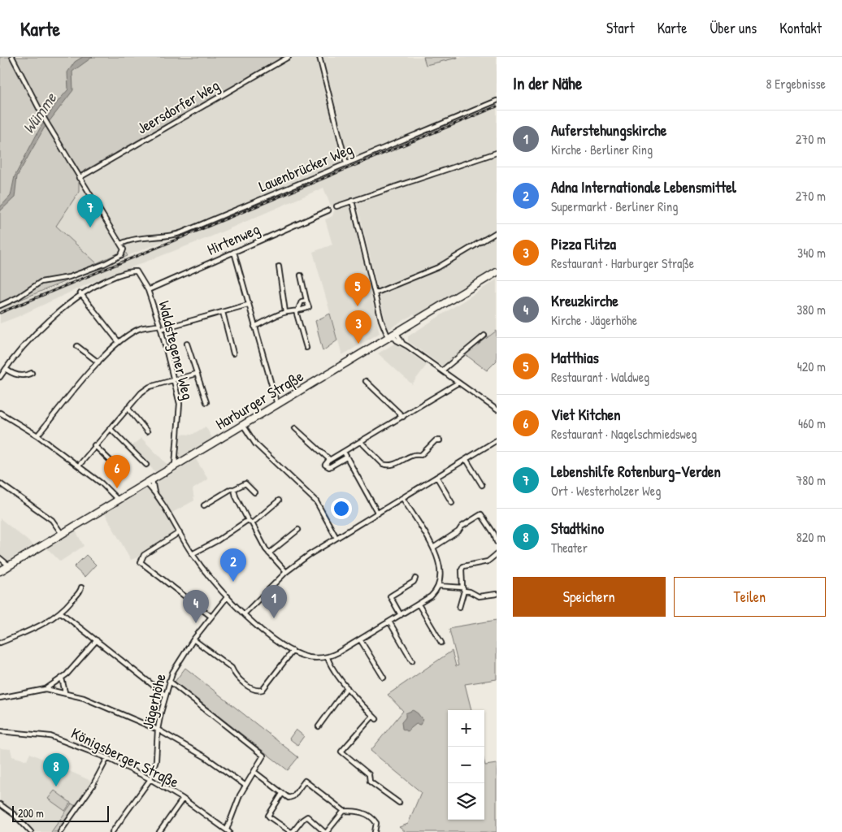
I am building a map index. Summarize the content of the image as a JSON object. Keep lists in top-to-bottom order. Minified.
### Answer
{"streets":{"main road":["Harburger Straße"],"street":["Jeersdorfer Weg","Lauenbrücker Weg","Hirtenweg","Waldstegener Weg","Jägerhöhe","Königsberger Straße"]},"crossings":[["Hirtenweg","Waldstegener Weg"],["Waldstegener Weg","Harburger Straße"],["Jägerhöhe","Königsberger Straße"]],"water":["Wümme"],"scale_bar":"200 m","page":{"header":"Karte","nav":["Start","Karte","Über uns","Kontakt"],"heading":["In der Nähe","8 Ergebnisse"],"list":[{"mark":"1","name":"Auferstehungskirche","note":"Kirche · Berliner Ring","value":"270 m"},{"mark":"2","name":"Adna Internationale Lebensmittel","note":"Supermarkt · Berliner Ring","value":"270 m"},{"mark":"3","name":"Pizza Flitza","note":"Restaurant · Harburger Straße","value":"340 m"},{"mark":"4","name":"Kreuzkirche","note":"Kirche · Jägerhöhe","value":"380 m"},{"mark":"5","name":"Matthias","note":"Restaurant · Waldweg","value":"420 m"},{"mark":"6","name":"Viet Kitchen","note":"Restaurant · Nagelschmiedsweg","value":"460 m"},{"mark":"7","name":"Lebenshilfe Rotenburg-Verden","note":"Ort · Westerholzer Weg","value":"780 m"},{"mark":"8","name":"Stadtkino","note":"Theater","value":"820 m"}],"pins":["7","5","3","6","2","1","4","8"],"buttons":["Speichern","Teilen"],"map_buttons":["+","−"],"scale":"200 m"}}
